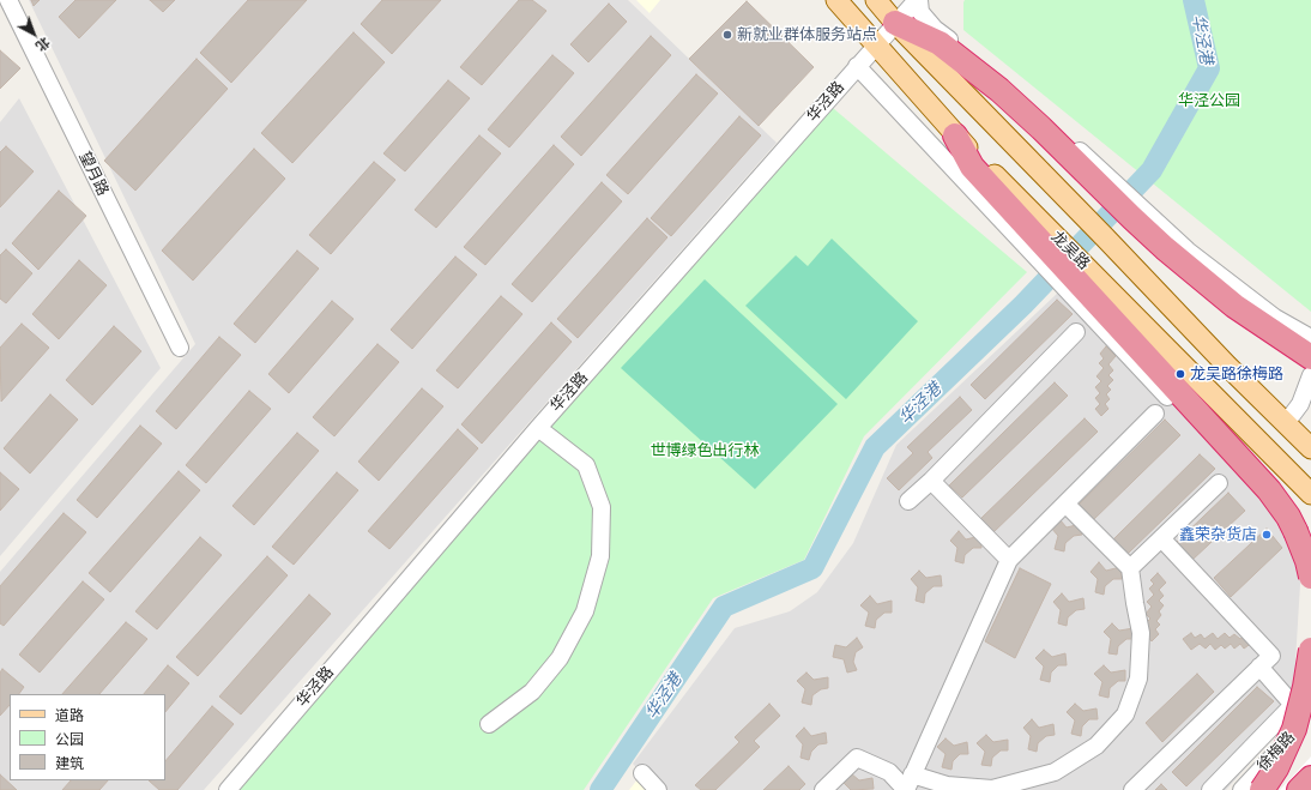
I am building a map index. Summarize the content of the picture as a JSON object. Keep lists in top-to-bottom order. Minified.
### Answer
{"streets":{"main road":["龙吴路"],"street":["华泾路","望月路","徐梅路"]},"water":["华泾港"],"parks":["华泾公园","世博绿色出行林"],"places":["新就业群体服务站点","龙吴路徐梅路","鑫荣杂货店"],"legend":["道路","公园","建筑"],"north":"bottom right"}
